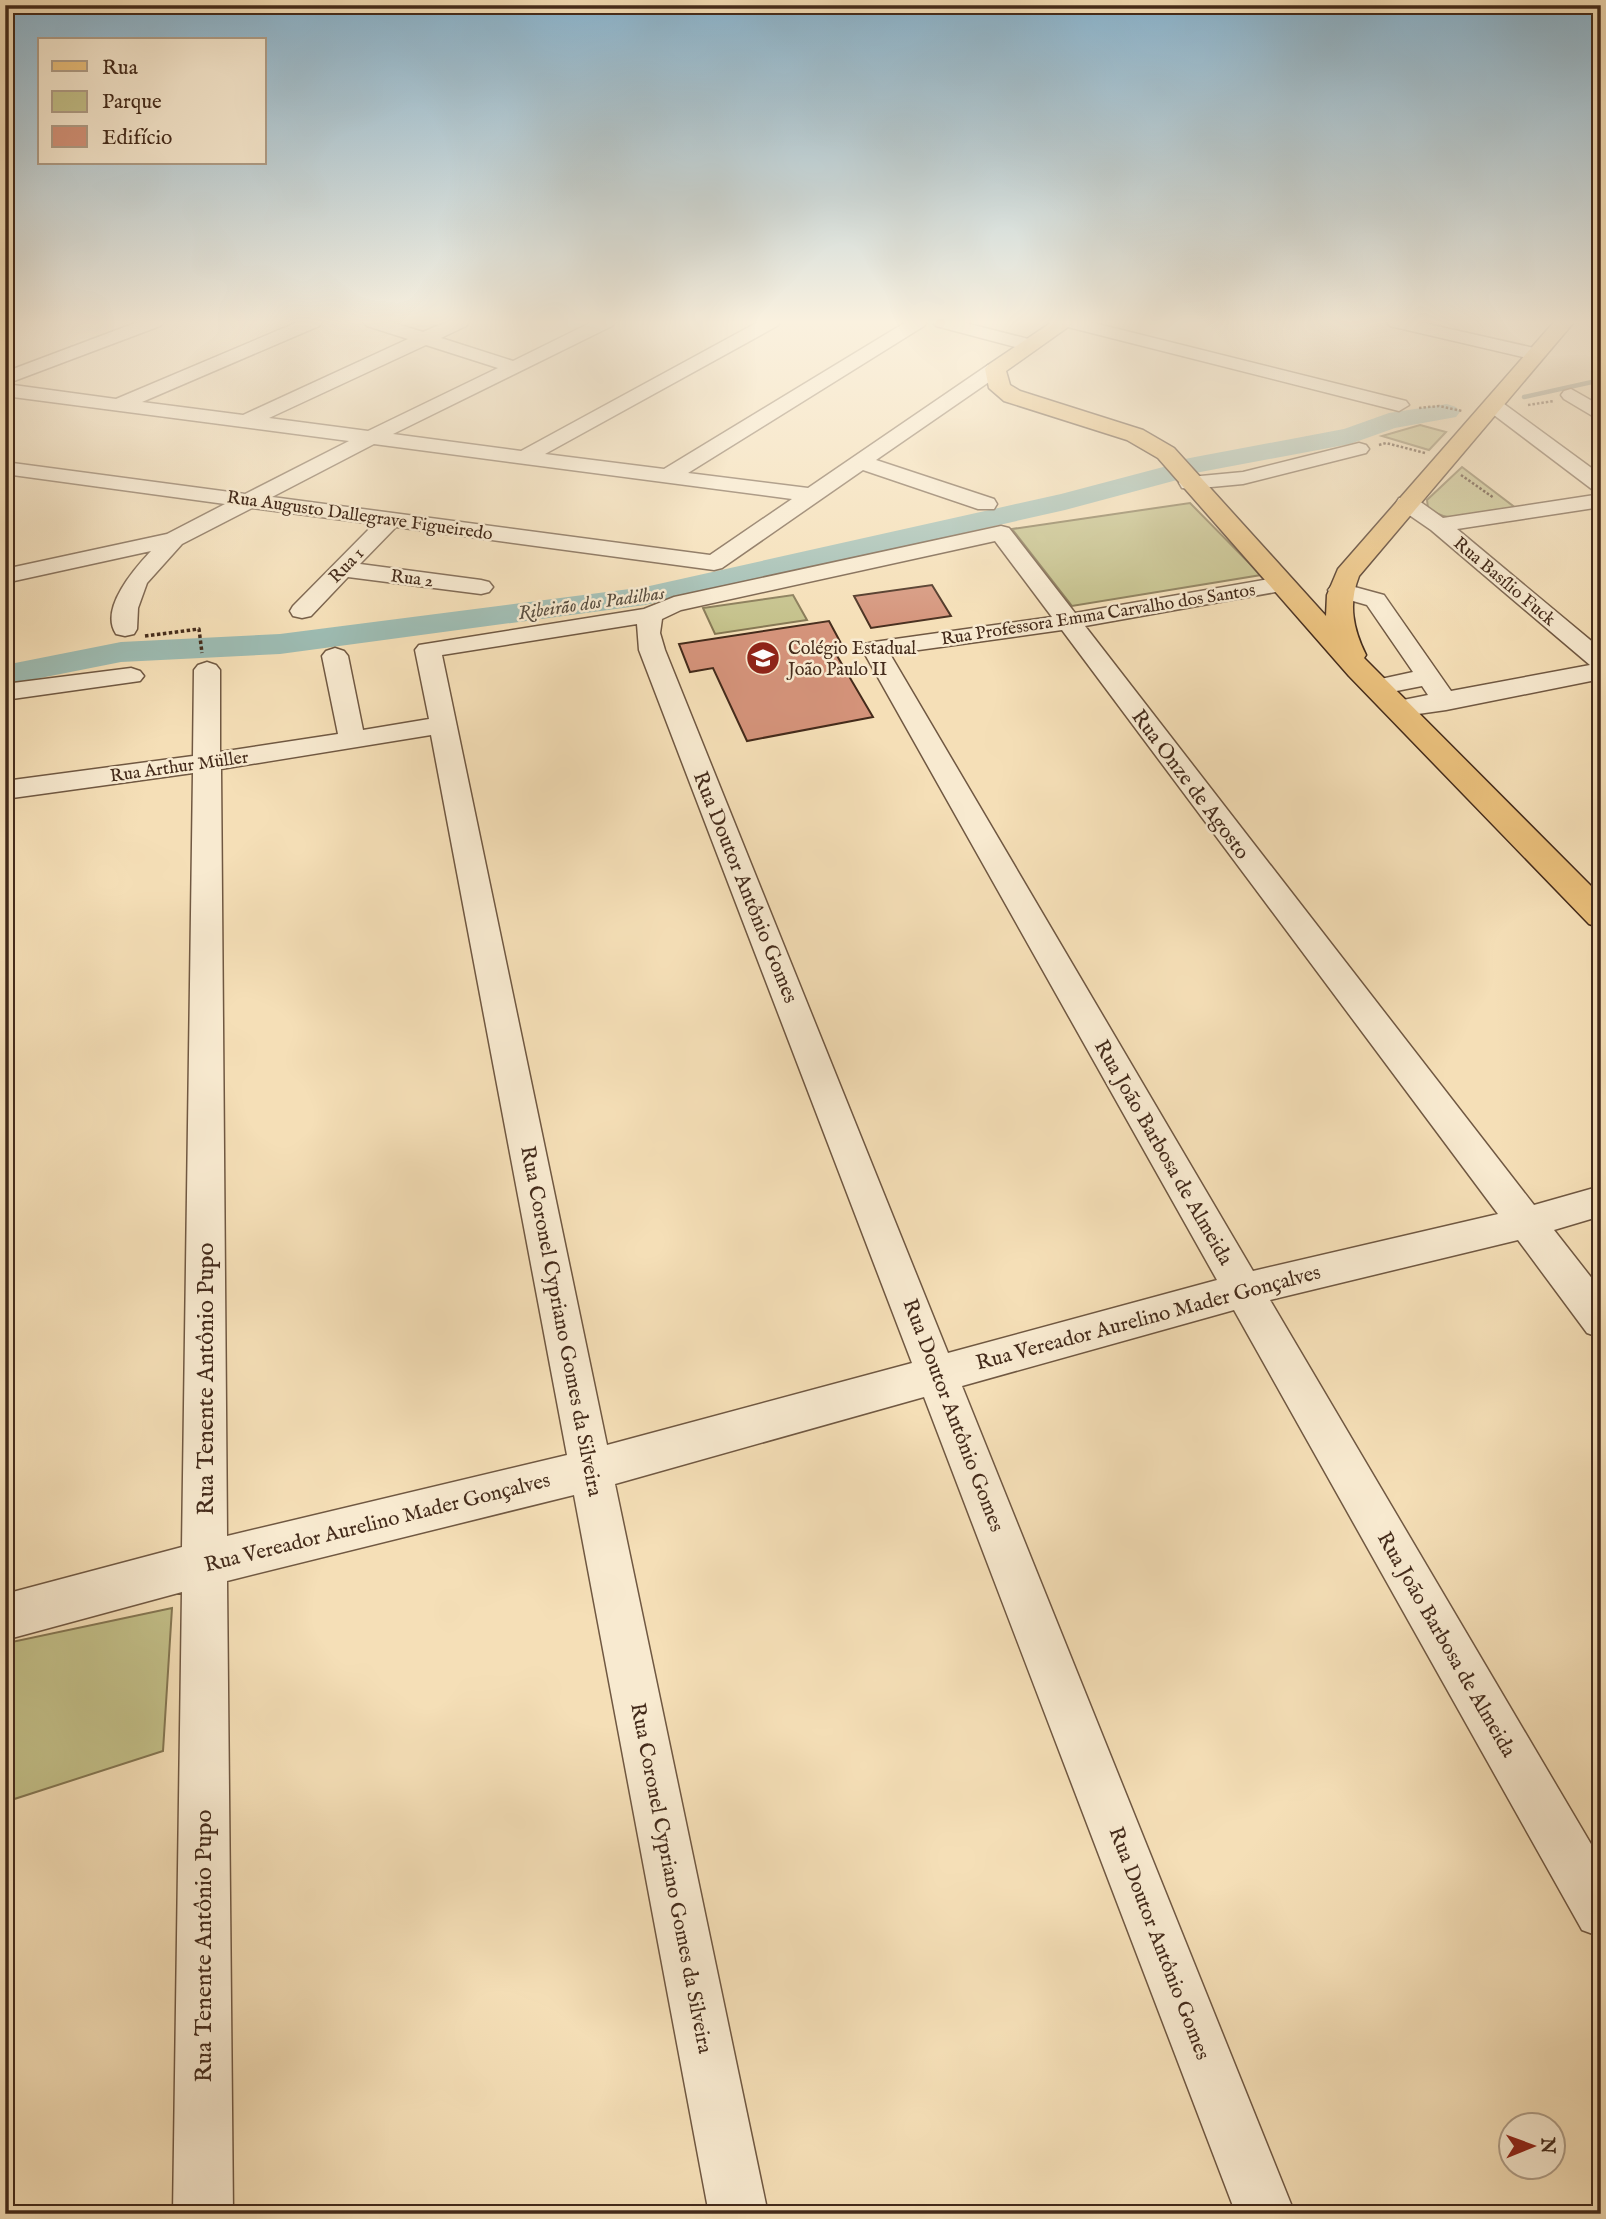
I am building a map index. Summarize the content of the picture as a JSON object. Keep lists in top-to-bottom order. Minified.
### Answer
{"streets":{"street":["Rua Augusto Dallegrave Figueiredo","Rua 1","Rua 2","Rua Basílio Fuck","Rua Professora Emma Carvalho dos Santos","Rua Arthur Müller","Rua Onze de Agosto","Rua Doutor Antônio Gomes","Rua João Barbosa de Almeida","Rua Vereador Aurelino Mader Gonçalves","Rua Coronel Cypriano Gomes da Silveira","Rua Tenente Antônio Pupo"]},"crossings":[["Rua Augusto Dallegrave Figueiredo","Rua 1"],["Rua 1","Rua 2"],["Rua Professora Emma Carvalho dos Santos","Rua Onze de Agosto"],["Rua Professora Emma Carvalho dos Santos","Rua João Barbosa de Almeida"],["Rua Arthur Müller","Rua Coronel Cypriano Gomes da Silveira"],["Rua Arthur Müller","Rua Tenente Antônio Pupo"],["Rua Onze de Agosto","Rua Doutor Antônio Gomes"],["Rua Onze de Agosto","Rua Vereador Aurelino Mader Gonçalves"],["Rua Onze de Agosto","Rua Coronel Cypriano Gomes da Silveira"],["Rua Doutor Antônio Gomes","Rua Vereador Aurelino Mader Gonçalves"],["Rua Doutor Antônio Gomes","Rua Coronel Cypriano Gomes da Silveira"],["Rua João Barbosa de Almeida","Rua Vereador Aurelino Mader Gonçalves"],["Rua Vereador Aurelino Mader Gonçalves","Rua Coronel Cypriano Gomes da Silveira"],["Rua Vereador Aurelino Mader Gonçalves","Rua Tenente Antônio Pupo"]],"water":["Ribeirão dos Padilhas"],"places":{"school or university":["Colégio Estadual João Paulo II"]},"legend":["Rua","Parque","Edifício"],"north":"right"}
